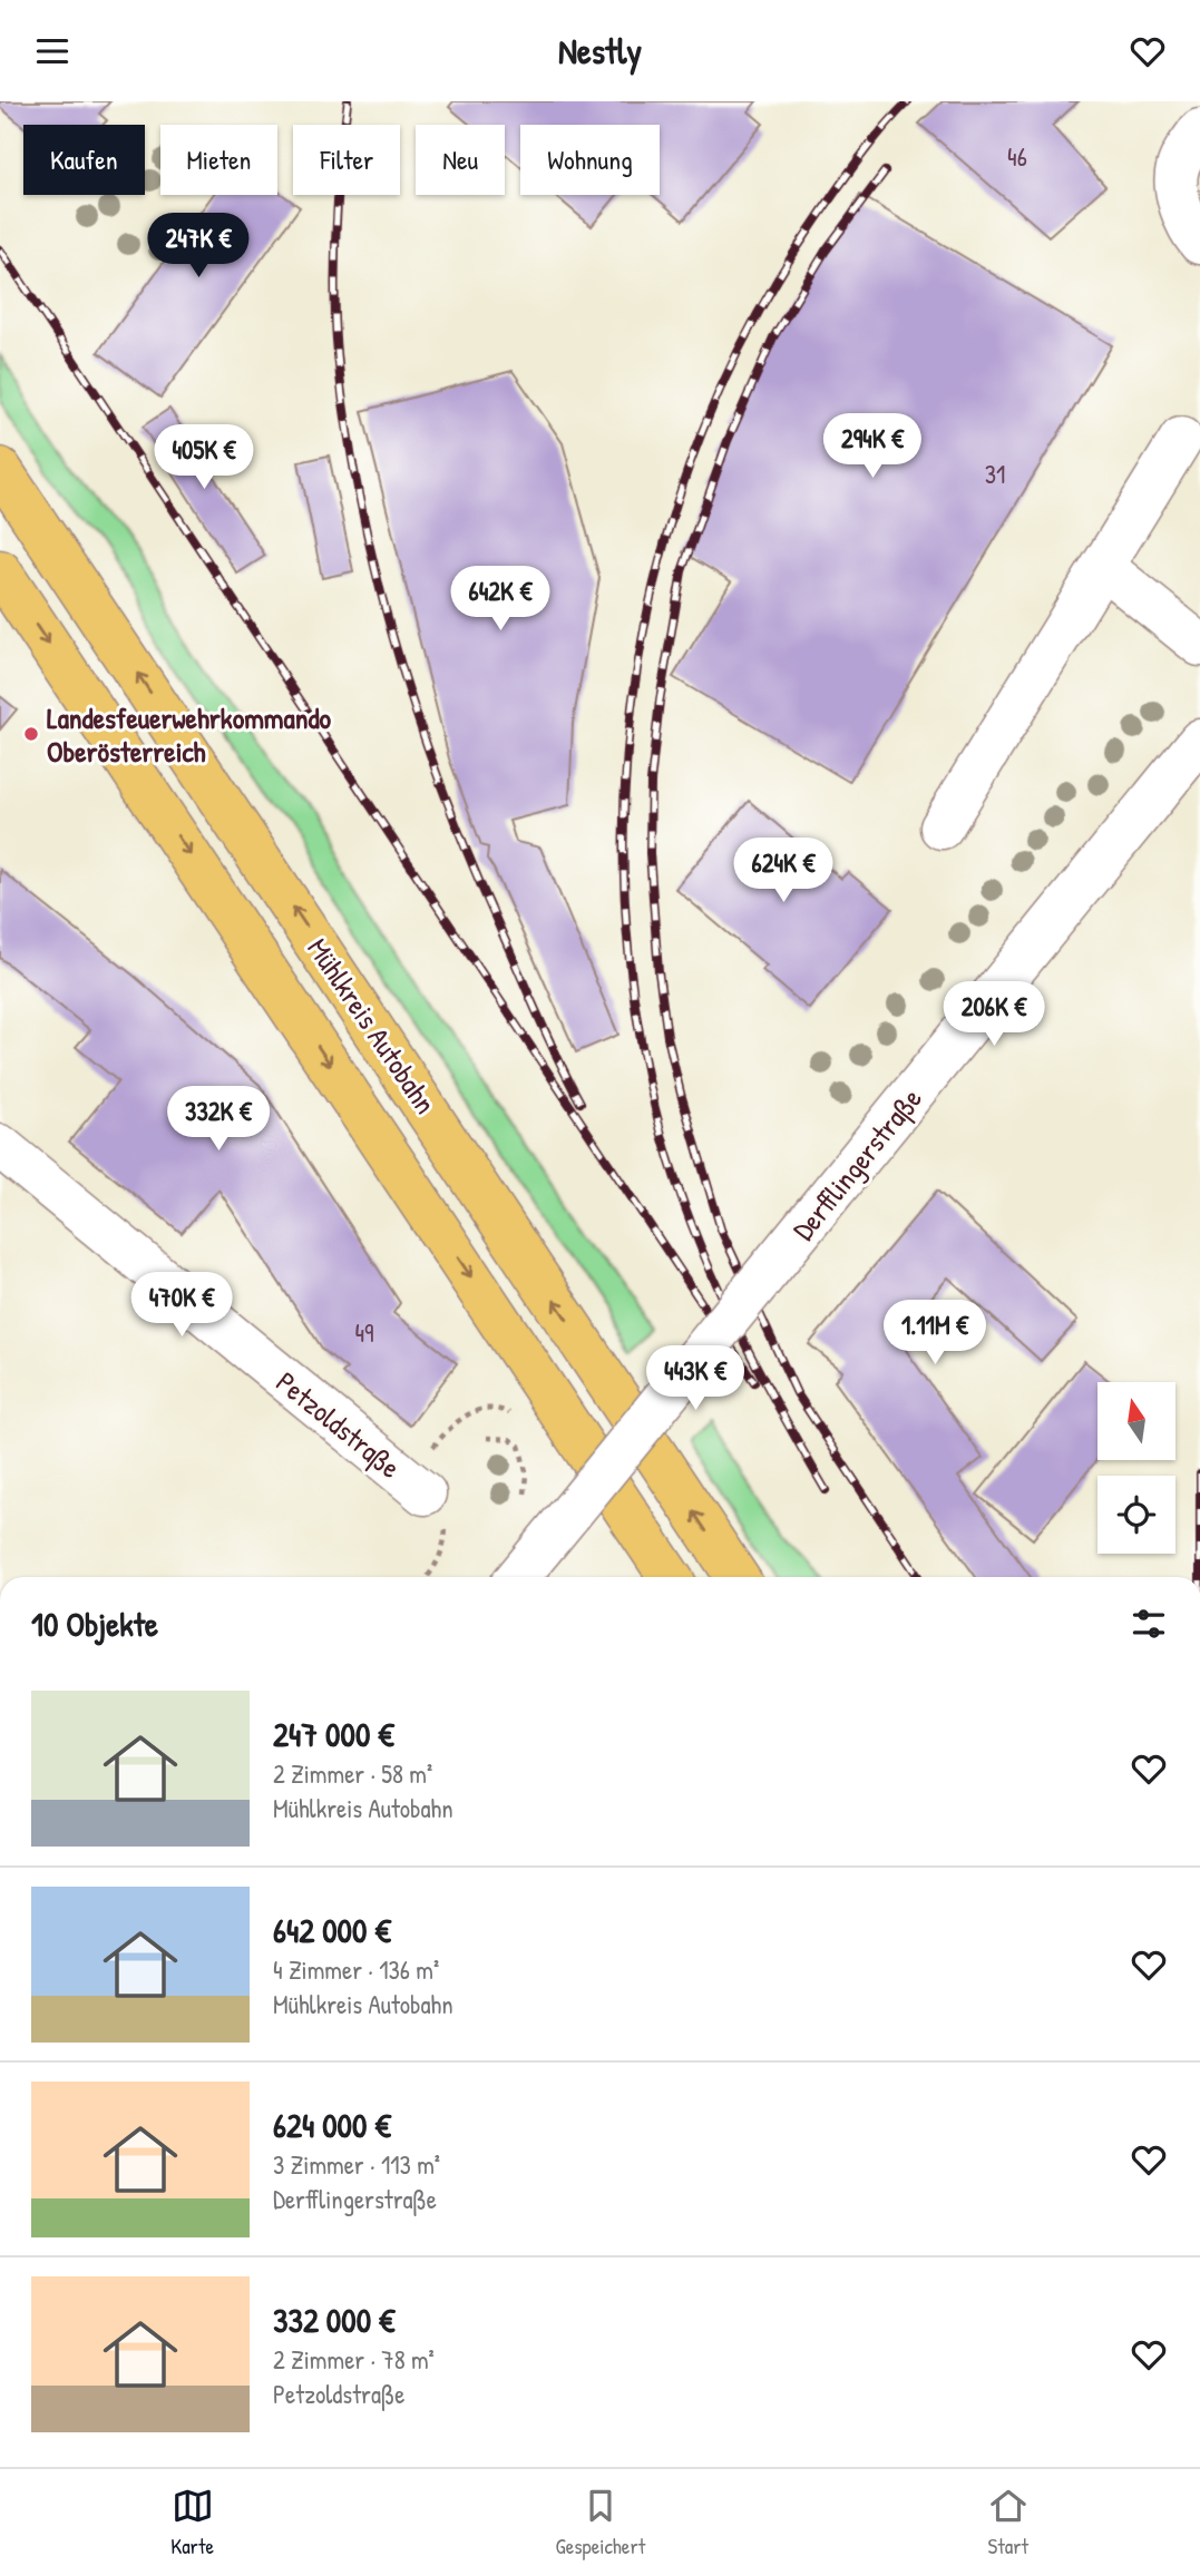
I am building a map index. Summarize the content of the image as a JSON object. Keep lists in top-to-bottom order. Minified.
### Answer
{"streets":{"highway":["Mühlkreis Autobahn"],"street":["Derfflingerstraße","Petzoldstraße"]},"places":["Landesfeuerwehrkommando Oberösterreich"],"house_numbers":["46","31","49"],"north":"top","page":{"header":"Nestly","chip":["Kaufen","Mieten","Filter","Neu","Wohnung"],"price":["247K €","294K €","405K €","642K €","624K €","206K €","332K €","470K €","1.11M €","443K €"],"heading":"10 Objekte","list":[{"name":"247 000 €","note":"2 Zimmer · 58 m² · Mühlkreis Autobahn"},{"name":"642 000 €","note":"4 Zimmer · 136 m² · Mühlkreis Autobahn"},{"name":"624 000 €","note":"3 Zimmer · 113 m² · Derfflingerstraße"},{"name":"332 000 €","note":"2 Zimmer · 78 m² · Petzoldstraße"}],"tabs":["Karte","Gespeichert","Start"]}}
